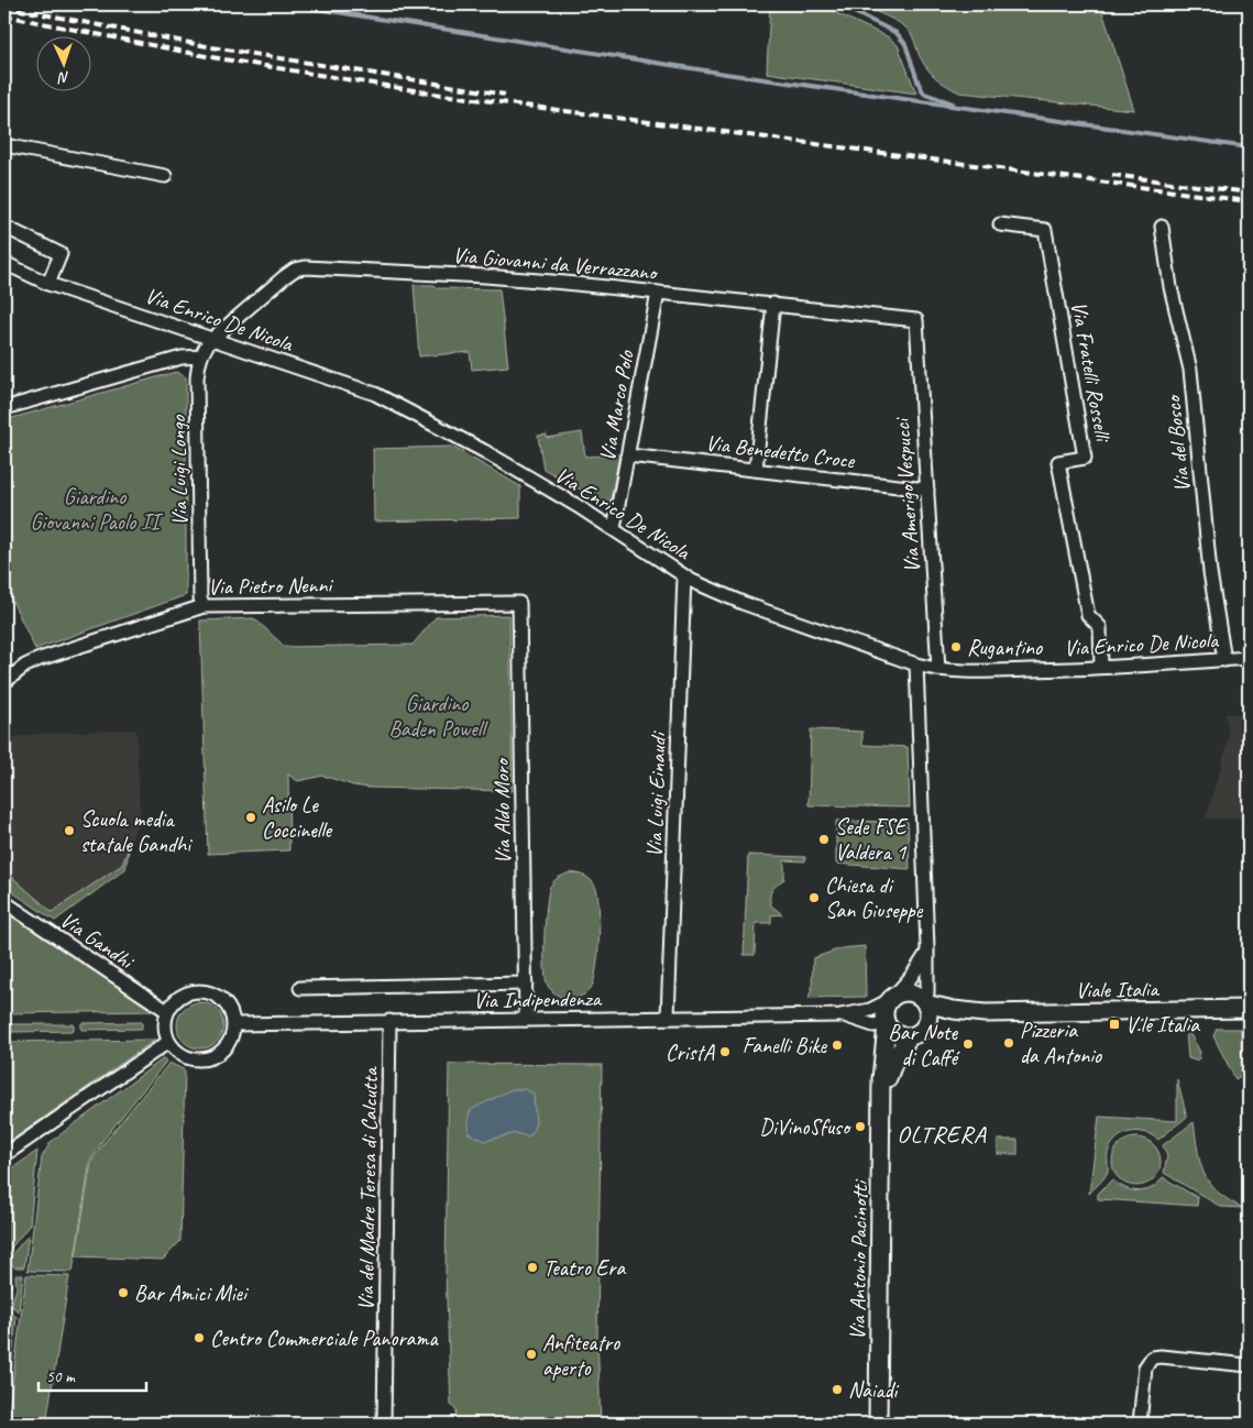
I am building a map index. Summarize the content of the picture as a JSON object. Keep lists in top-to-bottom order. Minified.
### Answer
{"streets":{"street":["Via Giovanni da Verrazzano","Via Enrico De Nicola","Via Fratelli Rosselli","Via Marco Polo","Via del Bosco","Via Benedetto Croce","Via Luigi Longo","Via Amerigo Vespucci","Via Pietro Nenni","Via Luigi Einaudi","Via Aldo Moro","Via Gandhi","Viale Italia","Via Indipendenza","Via del Madre Teresa di Calcutta","Via Antonio Pacinotti"]},"crossings":[["Via Giovanni da Verrazzano","Via Enrico De Nicola"],["Via Giovanni da Verrazzano","Via Marco Polo"],["Via Giovanni da Verrazzano","Via Luigi Longo"],["Via Giovanni da Verrazzano","Via Amerigo Vespucci"],["Via Enrico De Nicola","Via Fratelli Rosselli"],["Via Enrico De Nicola","Via Marco Polo"],["Via Enrico De Nicola","Via del Bosco"],["Via Enrico De Nicola","Via Luigi Longo"],["Via Enrico De Nicola","Via Amerigo Vespucci"],["Via Enrico De Nicola","Via Luigi Einaudi"],["Via Marco Polo","Via Benedetto Croce"],["Via Benedetto Croce","Via Amerigo Vespucci"],["Via Luigi Longo","Via Pietro Nenni"],["Via Pietro Nenni","Via Aldo Moro"],["Via Luigi Einaudi","Via Indipendenza"],["Via Aldo Moro","Via Indipendenza"],["Via Gandhi","Via Indipendenza"],["Viale Italia","Via Indipendenza"],["Viale Italia","Via Antonio Pacinotti"],["Via Indipendenza","Via del Madre Teresa di Calcutta"],["Via Indipendenza","Via Antonio Pacinotti"]],"districts":["OLTRERA"],"parks":["Giardino Giovanni Paolo II","Giardino Baden Powell"],"places":{"other":["Rugantino","Asilo Le Coccinelle","Scuola media statale Gandhi","Sede FSE Valdera 1","Chiesa di San Giuseppe","Pizzeria da Antonio","Bar Note di Caffé","Fanelli Bike","CristA","DiVinoSfuso","Teatro Era","Bar Amici Miei","Centro Commerciale Panorama","Anfiteatro aperto","Naiadi"],"transit":["V.le Italia"]},"scale_bar":"50 m","north":"bottom"}
